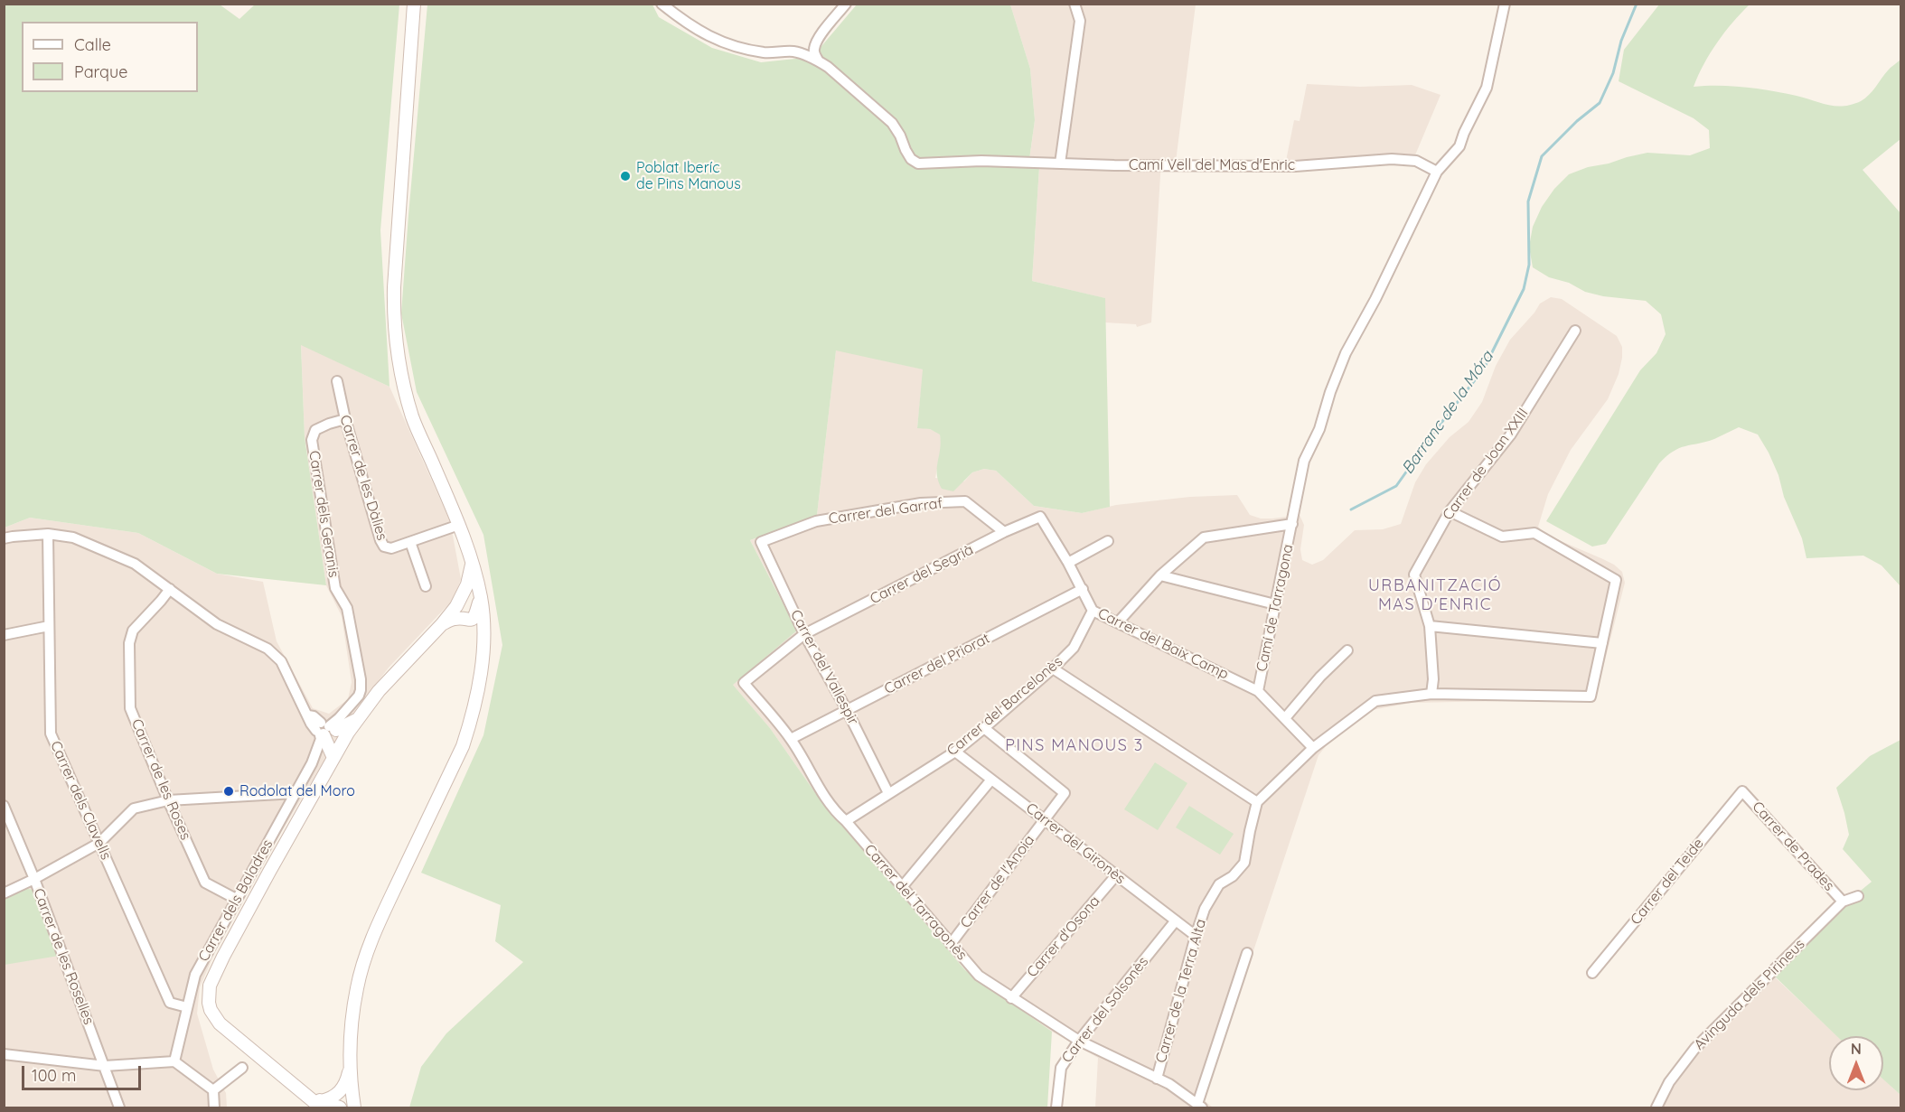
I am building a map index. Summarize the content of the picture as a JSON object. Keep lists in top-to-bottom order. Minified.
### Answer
{"streets":{"street":["Camí Vell del Mas d'Enric","Carrer de Joan XXIII","Carrer de les Dàlies","Carrer del Garraf","Carrer dels Geranis","Carrer del Segrià","Camí de Tarragona","Carrer del Baix Camp","Carrer del Priorat","Carrer del Vallespir","Carrer del Barcelonès","Carrer de les Roses","Carrer dels Clavells","Carrer del Gironès","Carrer de Prades","Carrer de l'Anoia","Carrer del Teide","Carrer dels Baladres","Carrer del Tarragonès","Carrer d'Osona","Carrer de les Roselles","Carrer de la Terra Alta","Avinguda dels Pirineus","Carrer del Solsonès"]},"crossings":[["Carrer de les Dàlies","Carrer dels Geranis"],["Carrer del Garraf","Carrer del Segrià"],["Carrer del Garraf","Carrer del Vallespir"],["Carrer dels Geranis","Carrer dels Baladres"],["Carrer del Segrià","Carrer del Baix Camp"],["Carrer del Segrià","Carrer del Vallespir"],["Carrer del Segrià","Carrer del Tarragonès"],["Camí de Tarragona","Carrer del Baix Camp"],["Carrer del Baix Camp","Carrer del Priorat"],["Carrer del Baix Camp","Carrer del Barcelonès"],["Carrer del Priorat","Carrer del Vallespir"],["Carrer del Priorat","Carrer del Tarragonès"],["Carrer del Vallespir","Carrer del Barcelonès"],["Carrer del Vallespir","Carrer del Tarragonès"],["Carrer del Barcelonès","Carrer del Gironès"],["Carrer del Barcelonès","Carrer de l'Anoia"],["Carrer del Barcelonès","Carrer del Tarragonès"],["Carrer de les Roses","Carrer dels Baladres"],["Carrer dels Clavells","Carrer dels Baladres"],["Carrer del Gironès","Carrer de l'Anoia"],["Carrer del Gironès","Carrer d'Osona"],["Carrer del Gironès","Carrer de la Terra Alta"],["Carrer del Gironès","Carrer del Solsonès"],["Carrer de Prades","Carrer del Teide"],["Carrer de Prades","Avinguda dels Pirineus"],["Carrer de l'Anoia","Carrer del Tarragonès"],["Carrer del Tarragonès","Carrer d'Osona"],["Carrer del Tarragonès","Carrer de la Terra Alta"],["Carrer del Tarragonès","Carrer del Solsonès"]],"districts":["URBANITZACIÓ MAS D'ENRIC","PINS MANOUS 3"],"water":["Barranc de la Móra"],"places":["Poblat Iberíc de Pins Manous","Rodolat del Moro"],"legend":["Calle","Parque"],"scale_bar":"100 m","north":"top"}
